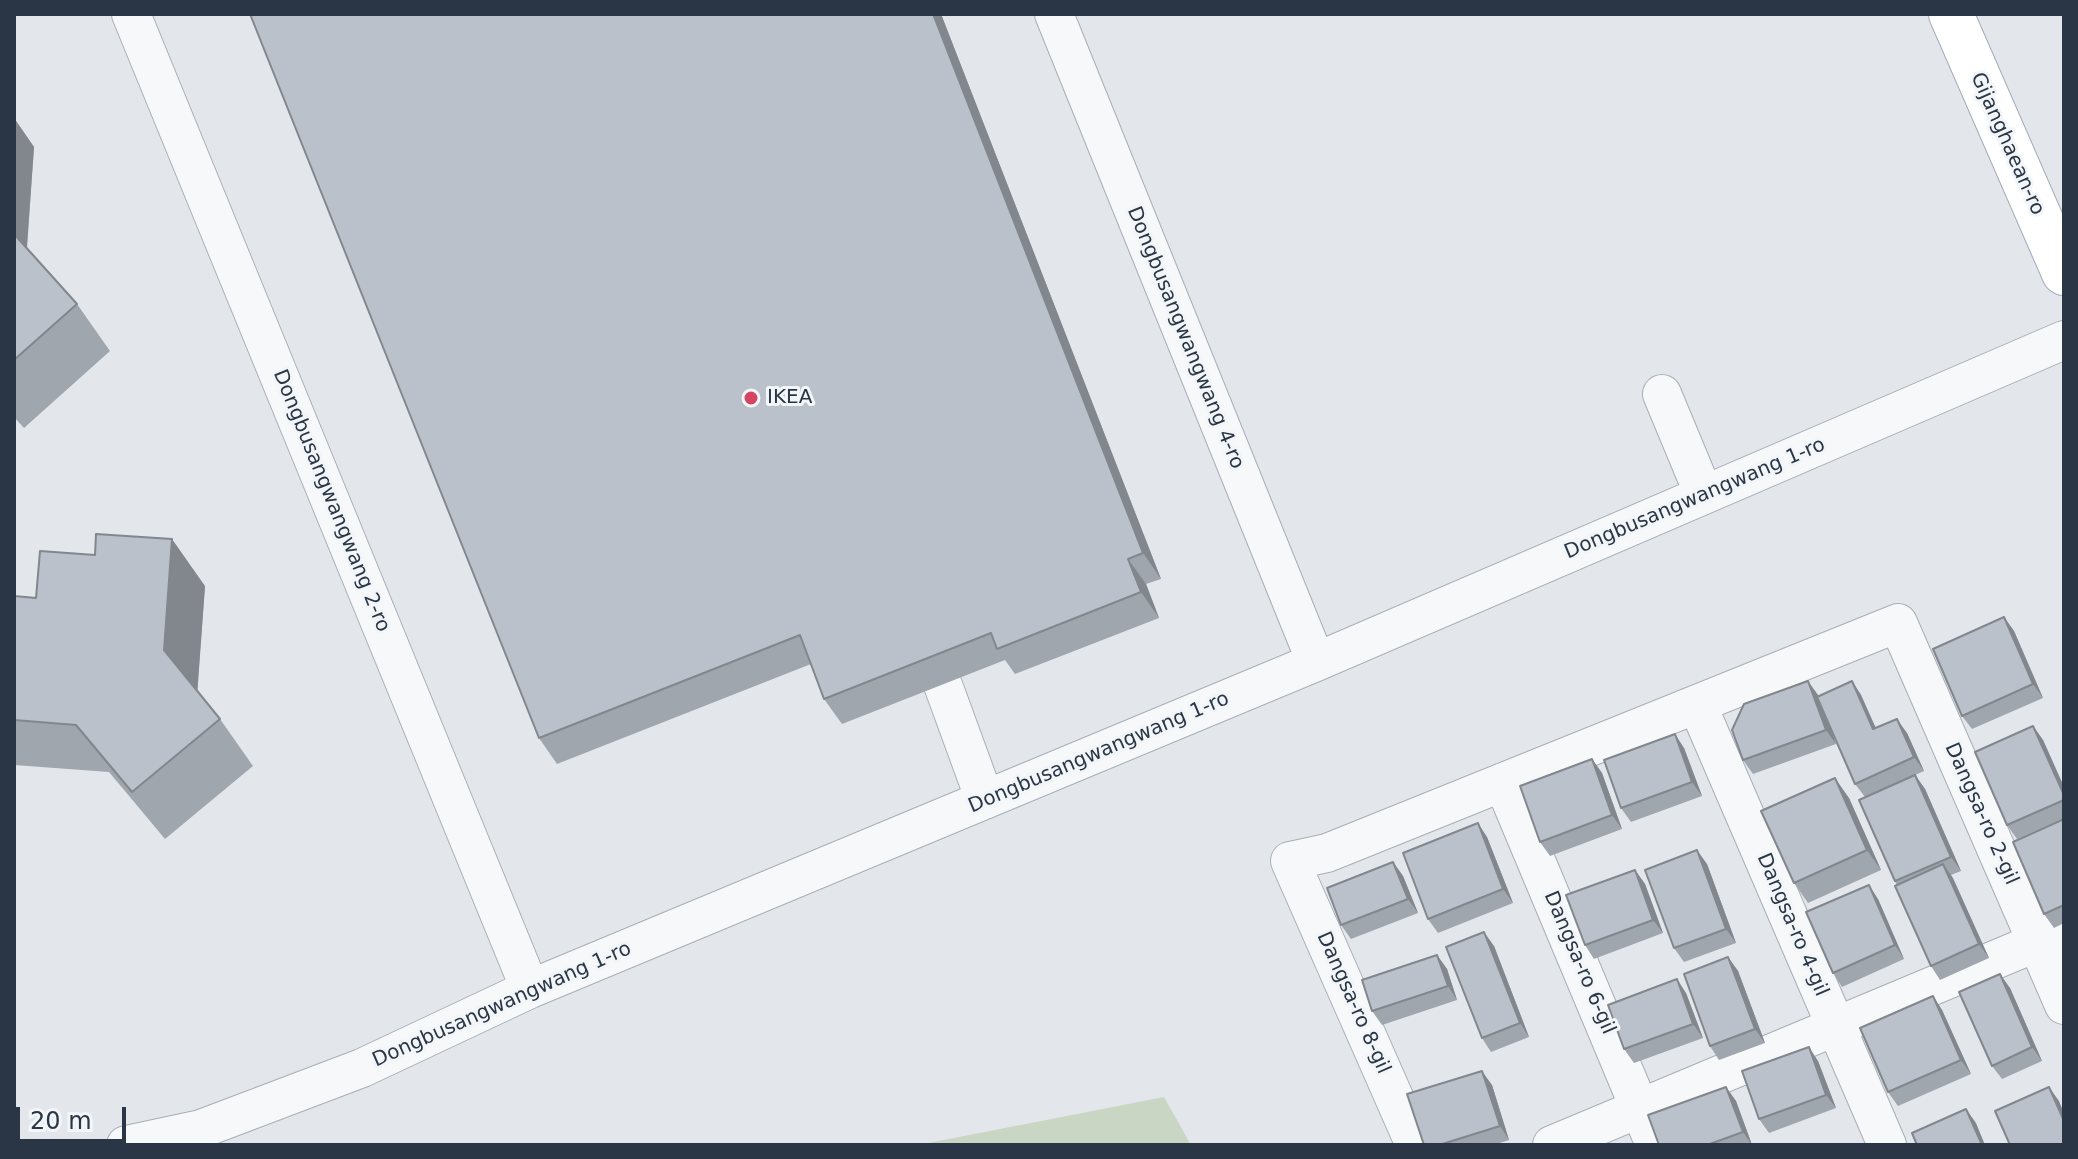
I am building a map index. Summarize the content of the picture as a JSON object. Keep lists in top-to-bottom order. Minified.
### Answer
{"streets":{"main road":["Gijanghaean-ro"],"street":["Dongbusangwangwang 4-ro","Dongbusangwangwang 1-ro","Dongbusangwangwang 2-ro","Dangsa-ro 2-gil","Dangsa-ro 4-gil","Dangsa-ro 6-gil","Dangsa-ro 8-gil"]},"crossings":[["Dongbusangwangwang 4-ro","Dongbusangwangwang 1-ro"],["Dongbusangwangwang 1-ro","Dongbusangwangwang 2-ro"],["Dangsa-ro 2-gil","Dangsa-ro 4-gil"],["Dangsa-ro 6-gil","Dangsa-ro 8-gil"]],"places":["IKEA"],"scale_bar":"20 m"}
